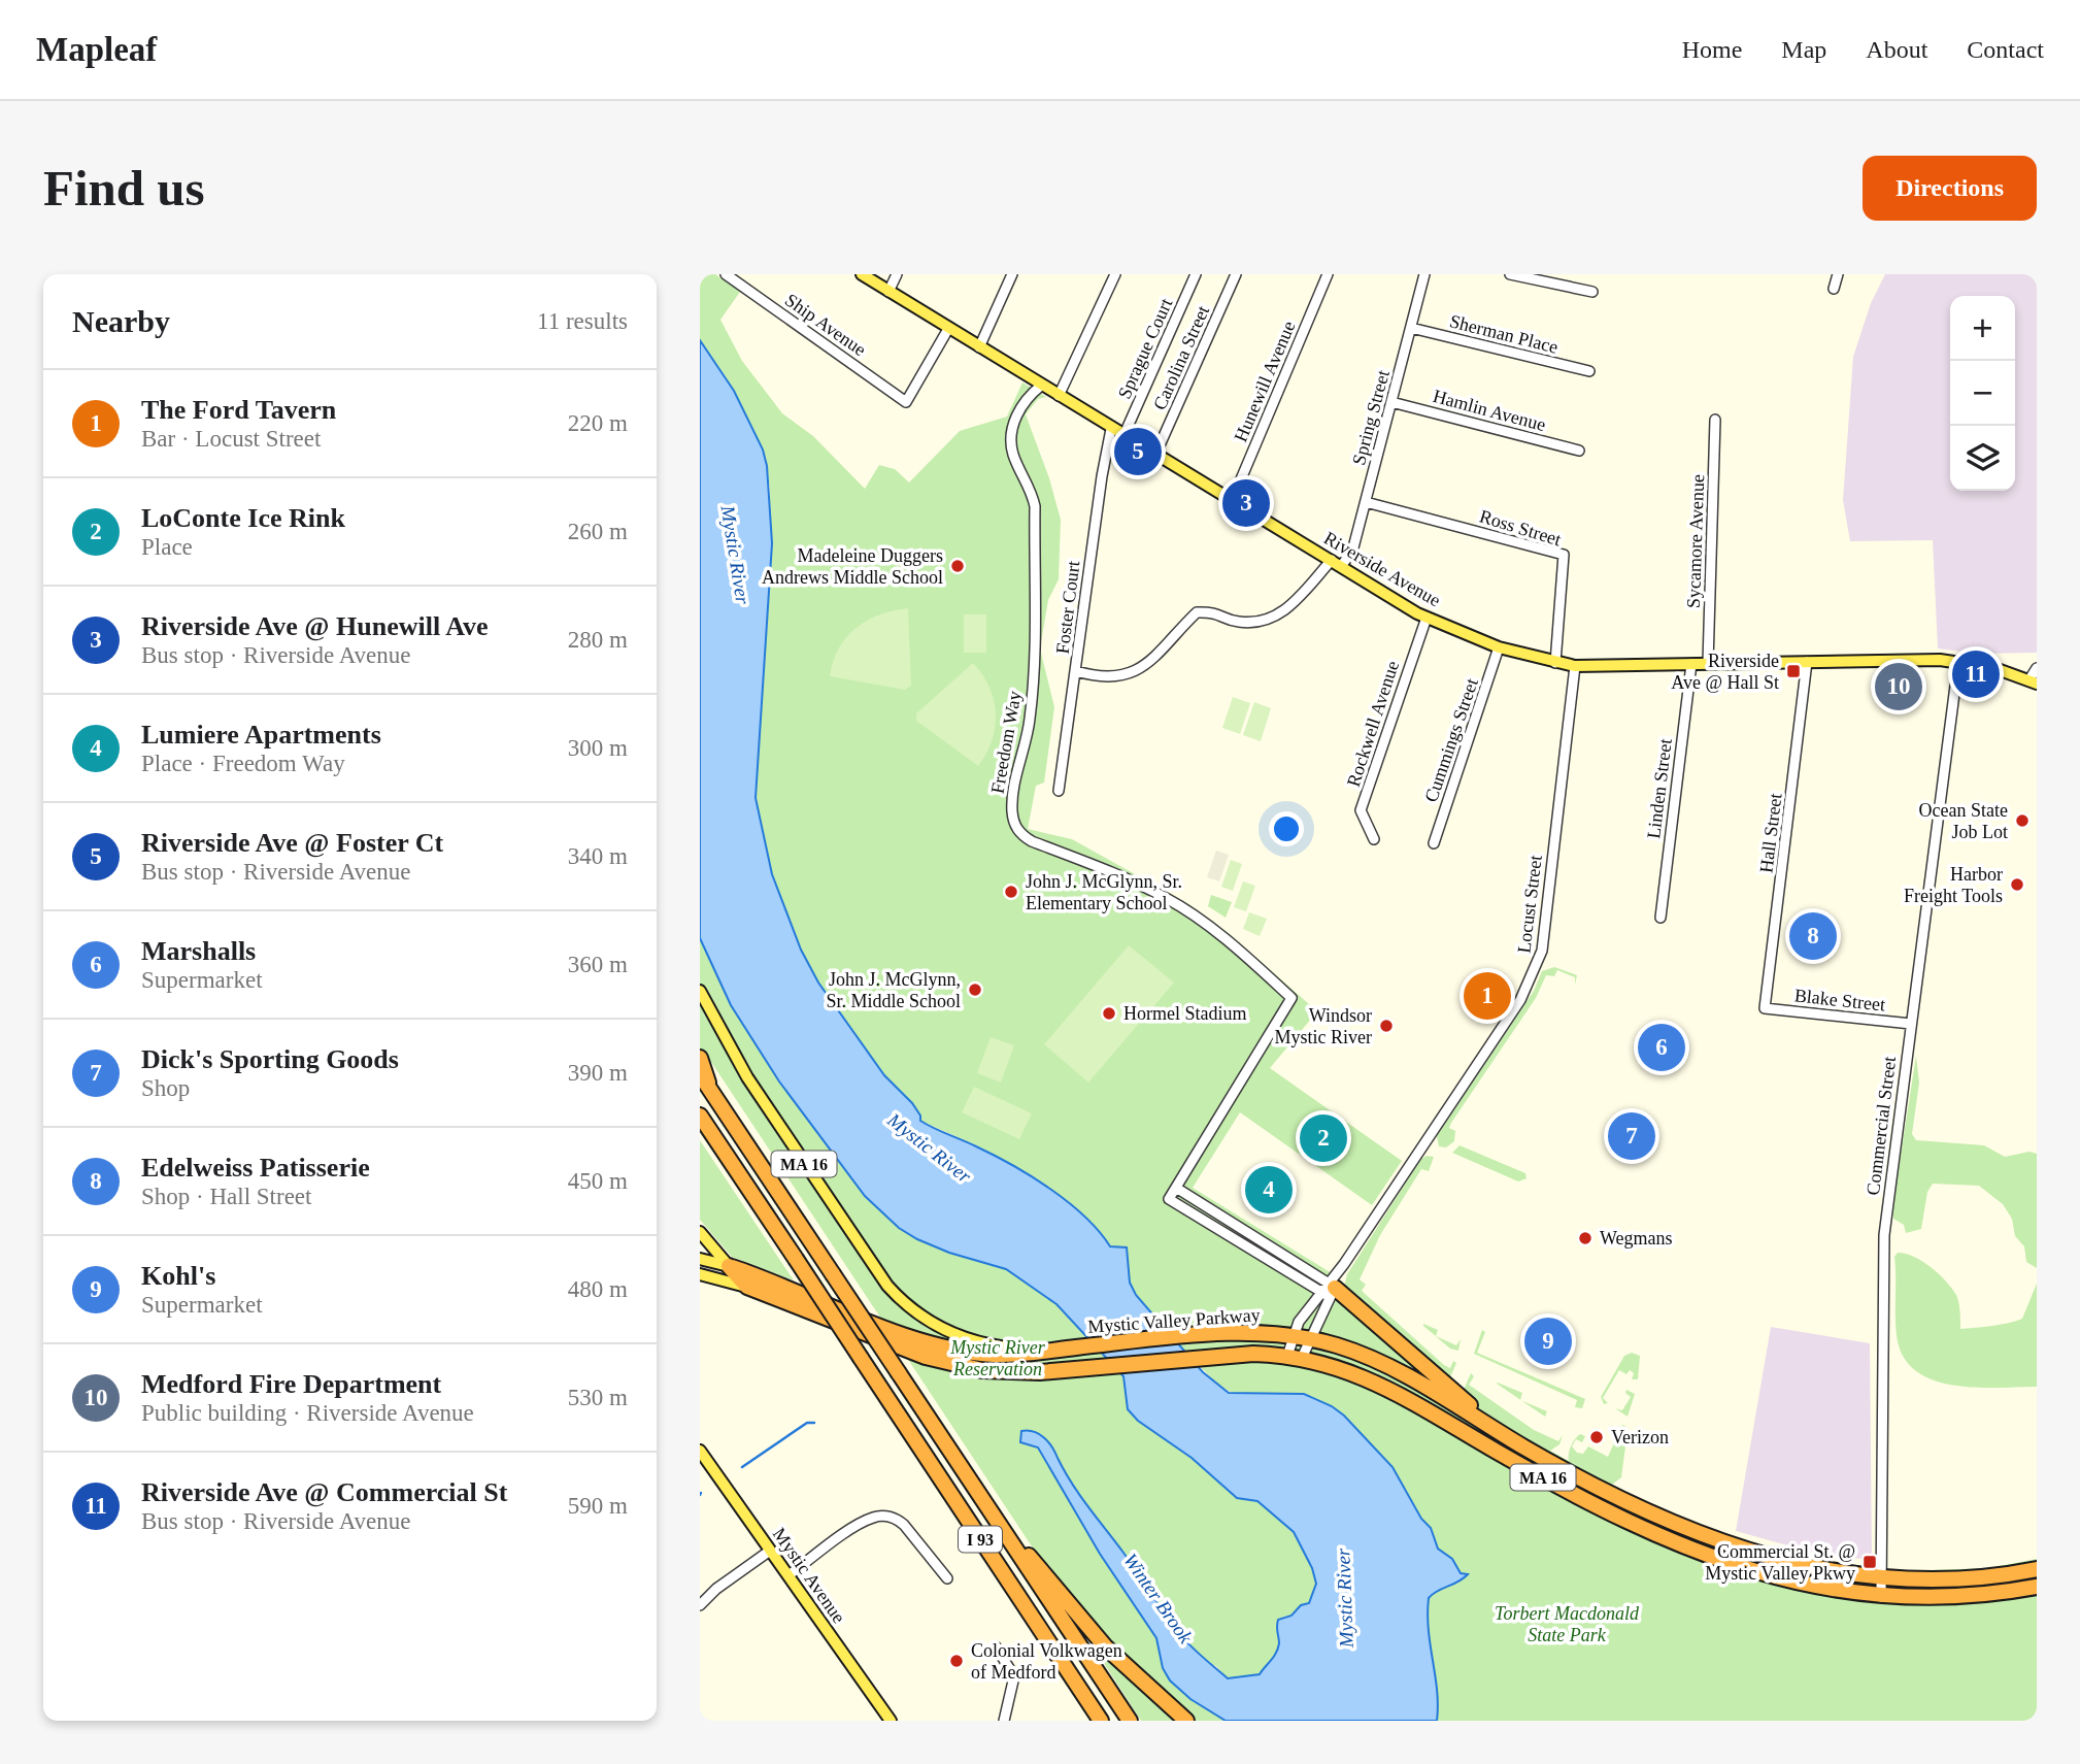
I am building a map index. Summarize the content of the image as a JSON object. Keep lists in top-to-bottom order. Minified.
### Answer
{"streets":{"highway":["MA 16","Mystic Valley Parkway","I 93"],"main road":["Riverside Avenue","Mystic Avenue"],"street":["Ship Avenue","Sherman Place","Sprague Court","Carolina Street","Hunewill Avenue","Hamlin Avenue","Spring Street","Ross Street","Sycamore Avenue","Foster Court","Rockwell Avenue","Cummings Street","Freedom Way","Linden Street","Hall Street","Locust Street","Blake Street","Commercial Street"]},"crossings":[["Ship Avenue","Riverside Avenue"],["Sherman Place","Spring Street"],["Sprague Court","Riverside Avenue"],["Carolina Street","Riverside Avenue"],["Hunewill Avenue","Riverside Avenue"],["Hamlin Avenue","Spring Street"],["Spring Street","Ross Street"],["Spring Street","Riverside Avenue"],["Spring Street","Foster Court"],["Ross Street","Riverside Avenue"],["Sycamore Avenue","Riverside Avenue"],["Riverside Avenue","Foster Court"],["Riverside Avenue","Rockwell Avenue"],["Riverside Avenue","Cummings Street"],["Riverside Avenue","Freedom Way"],["Riverside Avenue","Linden Street"],["Riverside Avenue","Hall Street"],["Riverside Avenue","Locust Street"],["Riverside Avenue","Commercial Street"],["Freedom Way","Locust Street"],["Hall Street","Blake Street"],["Locust Street","Mystic Valley Parkway"],["Blake Street","Commercial Street"],["Commercial Street","Mystic Valley Parkway"]],"water":["Mystic River","Winter Brook"],"parks":["Mystic River Reservation","Torbert Macdonald State Park"],"places":{"other":["Madeleine Duggers Andrews Middle School","Ocean State Job Lot","Harbor Freight Tools","John J. McGlynn, Sr. Elementary School","John J. McGlynn, Sr. Middle School","Hormel Stadium","Windsor Mystic River","Wegmans","Verizon","Colonial Volkwagen of Medford"],"transit":["Riverside Ave @ Hall St","Commercial St. @ Mystic Valley Pkwy"]},"page":{"header":"Mapleaf","nav":["Home","Map","About","Contact"],"buttons":"Directions","title":"Find us","heading":["Nearby","11 results"],"map_buttons":["+","−"],"list":[{"mark":"1","name":"The Ford Tavern","note":"Bar · Locust Street","value":"220 m"},{"mark":"2","name":"LoConte Ice Rink","note":"Place","value":"260 m"},{"mark":"3","name":"Riverside Ave @ Hunewill Ave","note":"Bus stop · Riverside Avenue","value":"280 m"},{"mark":"4","name":"Lumiere Apartments","note":"Place · Freedom Way","value":"300 m"},{"mark":"5","name":"Riverside Ave @ Foster Ct","note":"Bus stop · Riverside Avenue","value":"340 m"},{"mark":"6","name":"Marshalls","note":"Supermarket","value":"360 m"},{"mark":"7","name":"Dick's Sporting Goods","note":"Shop","value":"390 m"},{"mark":"8","name":"Edelweiss Patisserie","note":"Shop · Hall Street","value":"450 m"},{"mark":"9","name":"Kohl's","note":"Supermarket","value":"480 m"},{"mark":"10","name":"Medford Fire Department","note":"Public building · Riverside Avenue","value":"530 m"},{"mark":"11","name":"Riverside Ave @ Commercial St","note":"Bus stop · Riverside Avenue","value":"590 m"}],"pins":["5","3","11","10","8","1","6","7","2","4","9"]}}
